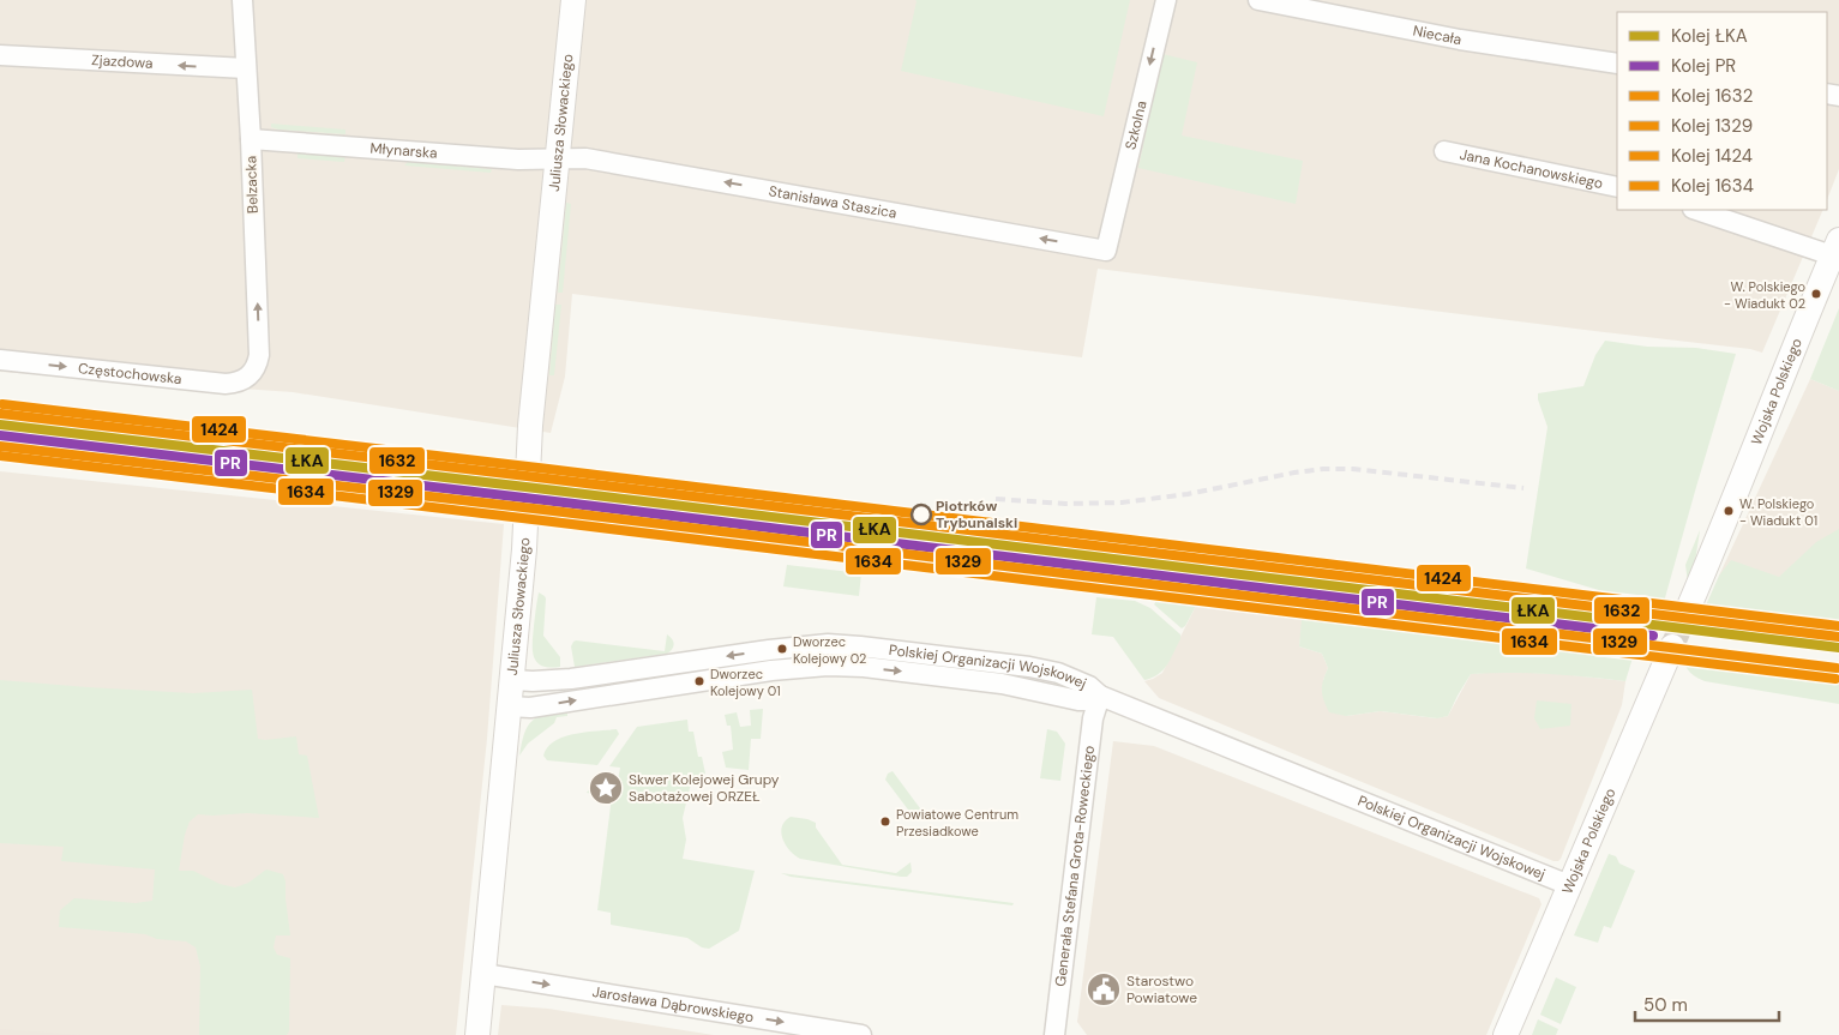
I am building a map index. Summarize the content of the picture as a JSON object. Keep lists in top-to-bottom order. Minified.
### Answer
{"streets":{"street":["Niecała","Zjazdowa","Juliusza Słowackiego","Szkolna","Młynarska","Jana Kochanowskiego","Belzacka","Stanisława Staszica","Częstochowska","Wojska Polskiego","Polskiej Organizacji Wojskowej","Generała Stefana Grota-Roweckiego","Jarosława Dąbrowskiego"]},"crossings":[["Zjazdowa","Belzacka"],["Juliusza Słowackiego","Młynarska"],["Juliusza Słowackiego","Stanisława Staszica"],["Juliusza Słowackiego","Polskiej Organizacji Wojskowej"],["Juliusza Słowackiego","Jarosława Dąbrowskiego"],["Szkolna","Stanisława Staszica"],["Młynarska","Belzacka"],["Młynarska","Stanisława Staszica"],["Belzacka","Częstochowska"],["Wojska Polskiego","Polskiej Organizacji Wojskowej"],["Polskiej Organizacji Wojskowej","Generała Stefana Grota-Roweckiego"]],"one_way":["Zjazdowa","Szkolna","Belzacka","Stanisława Staszica","Częstochowska","Jarosława Dąbrowskiego"],"places":{"other":["W. Polskiego - Wiadukt 02","W. Polskiego - Wiadukt 01","Piotrków Trybunalski","Dworzec Kolejowy 02","Dworzec Kolejowy 01","Powiatowe Centrum Przesiadkowe"],"place":["Skwer Kolejowej Grupy Sabotażowej ORZEŁ"],"public building":["Starostwo Powiatowe"]},"lines":["rail line 1424","rail line 1632","rail line ŁKA","rail line PR","rail line 1329","rail line 1634"],"legend":["Kolej ŁKA","Kolej PR","Kolej 1632","Kolej 1329","Kolej 1424","Kolej 1634"],"scale_bar":"50 m"}
